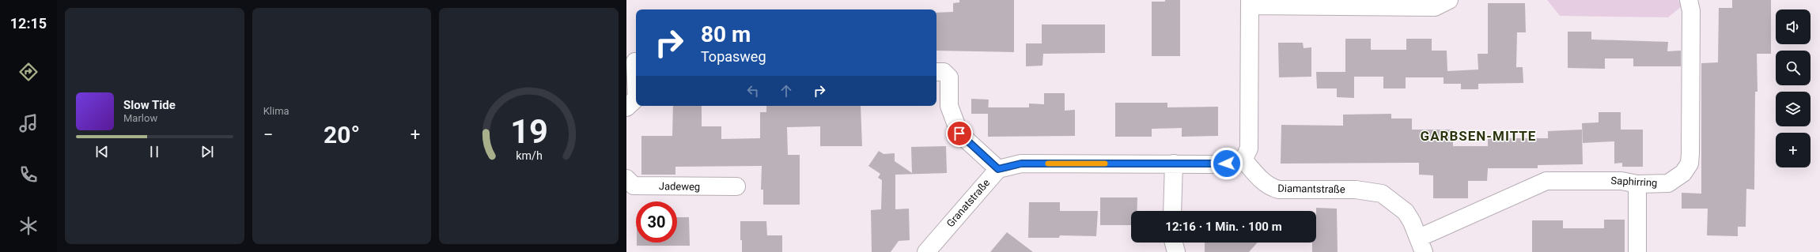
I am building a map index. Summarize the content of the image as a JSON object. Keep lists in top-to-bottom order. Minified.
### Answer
{"streets":{"street":["Saphirring","Jadeweg","Diamantstraße","Granatstraße"]},"crossings":[["Saphirring","Diamantstraße"]],"districts":["GARBSEN-MITTE"],"page":{"tabs":"12:15","tile":"Klima","map_buttons":"+","turn":["80 m","Topasweg"],"song":["Slow Tide","Marlow"],"heat":["−","20°","+"],"limit":"30","trip":"12:16 · 1 Min. · 100 m","gauge":["19","km/h"]}}
